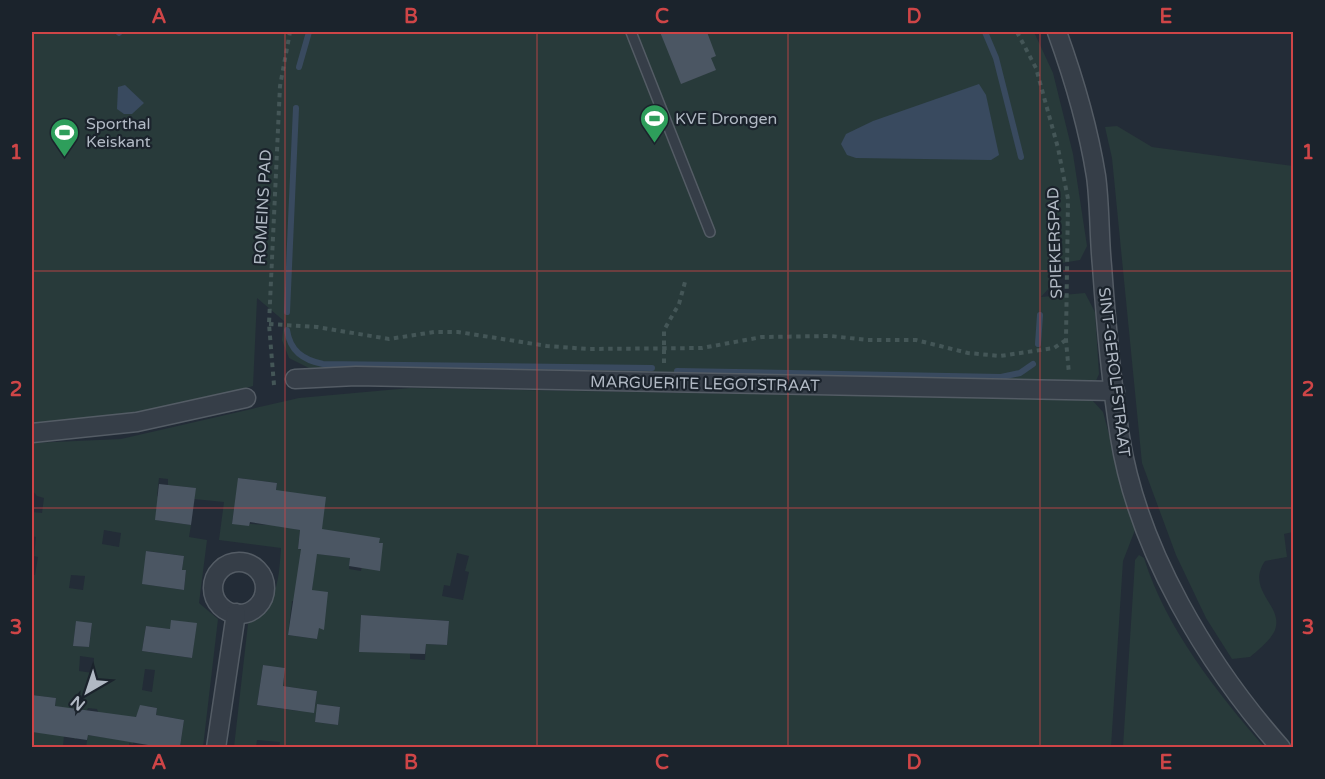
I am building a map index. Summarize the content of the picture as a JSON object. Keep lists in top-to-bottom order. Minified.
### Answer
{"streets":{"street":["SINT-GEROLFSTRAAT","MARGUERITE LEGOTSTRAAT"],"path":["ROMEINS PAD","SPIEKERSPAD"]},"crossings":[["SPIEKERSPAD","MARGUERITE LEGOTSTRAAT"],["SINT-GEROLFSTRAAT","MARGUERITE LEGOTSTRAAT"]],"places":{"sports":["KVE Drongen","Sporthal Keiskant"]},"north":"bottom left","grid":{"columns":["A","B","C","D","E"],"rows":["1","2","3"]}}
